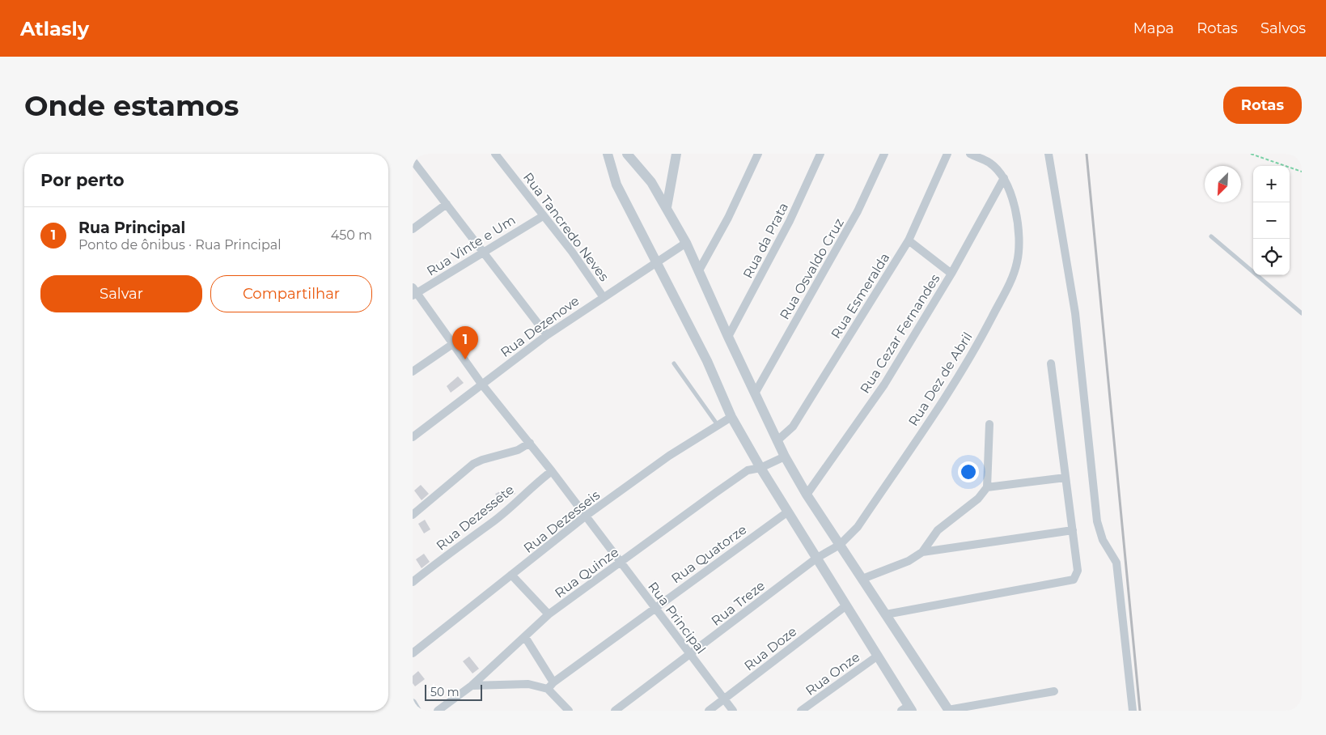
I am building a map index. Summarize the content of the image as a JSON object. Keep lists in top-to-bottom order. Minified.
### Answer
{"streets":{"street":["Rua Tancredo Neves","Rua da Prata","Rua Vinte e Um","Rua Osvaldo Cruz","Rua Esmeralda","Rua Dezenove","Rua Cezar Fernandes","Rua Dez de Abril","Rua Dezessete","Rua Dezesseis","Rua Quatorze","Rua Quinze","Rua Treze","Rua Principal","Rua Doze","Rua Onze"]},"crossings":[["Rua Tancredo Neves","Rua Vinte e Um"],["Rua Tancredo Neves","Rua Dezenove"],["Rua Vinte e Um","Rua Principal"],["Rua Dezenove","Rua Principal"],["Rua Cezar Fernandes","Rua Dez de Abril"],["Rua Dez de Abril","Rua Treze"],["Rua Dezessete","Rua Principal"],["Rua Dezesseis","Rua Principal"],["Rua Quatorze","Rua Principal"],["Rua Quinze","Rua Principal"],["Rua Treze","Rua Principal"],["Rua Principal","Rua Doze"]],"scale_bar":"50 m","north":"bottom left","page":{"header":"Atlasly","nav":["Mapa","Rotas","Salvos"],"buttons":["Rotas",["Salvar","Compartilhar"]],"title":"Onde estamos","heading":"Por perto","map_buttons":["+","−"],"list":[{"mark":"1","name":"Rua Principal","note":"Ponto de ônibus · Rua Principal","value":"450 m"}],"pins":"1","scale":"50 m"}}
